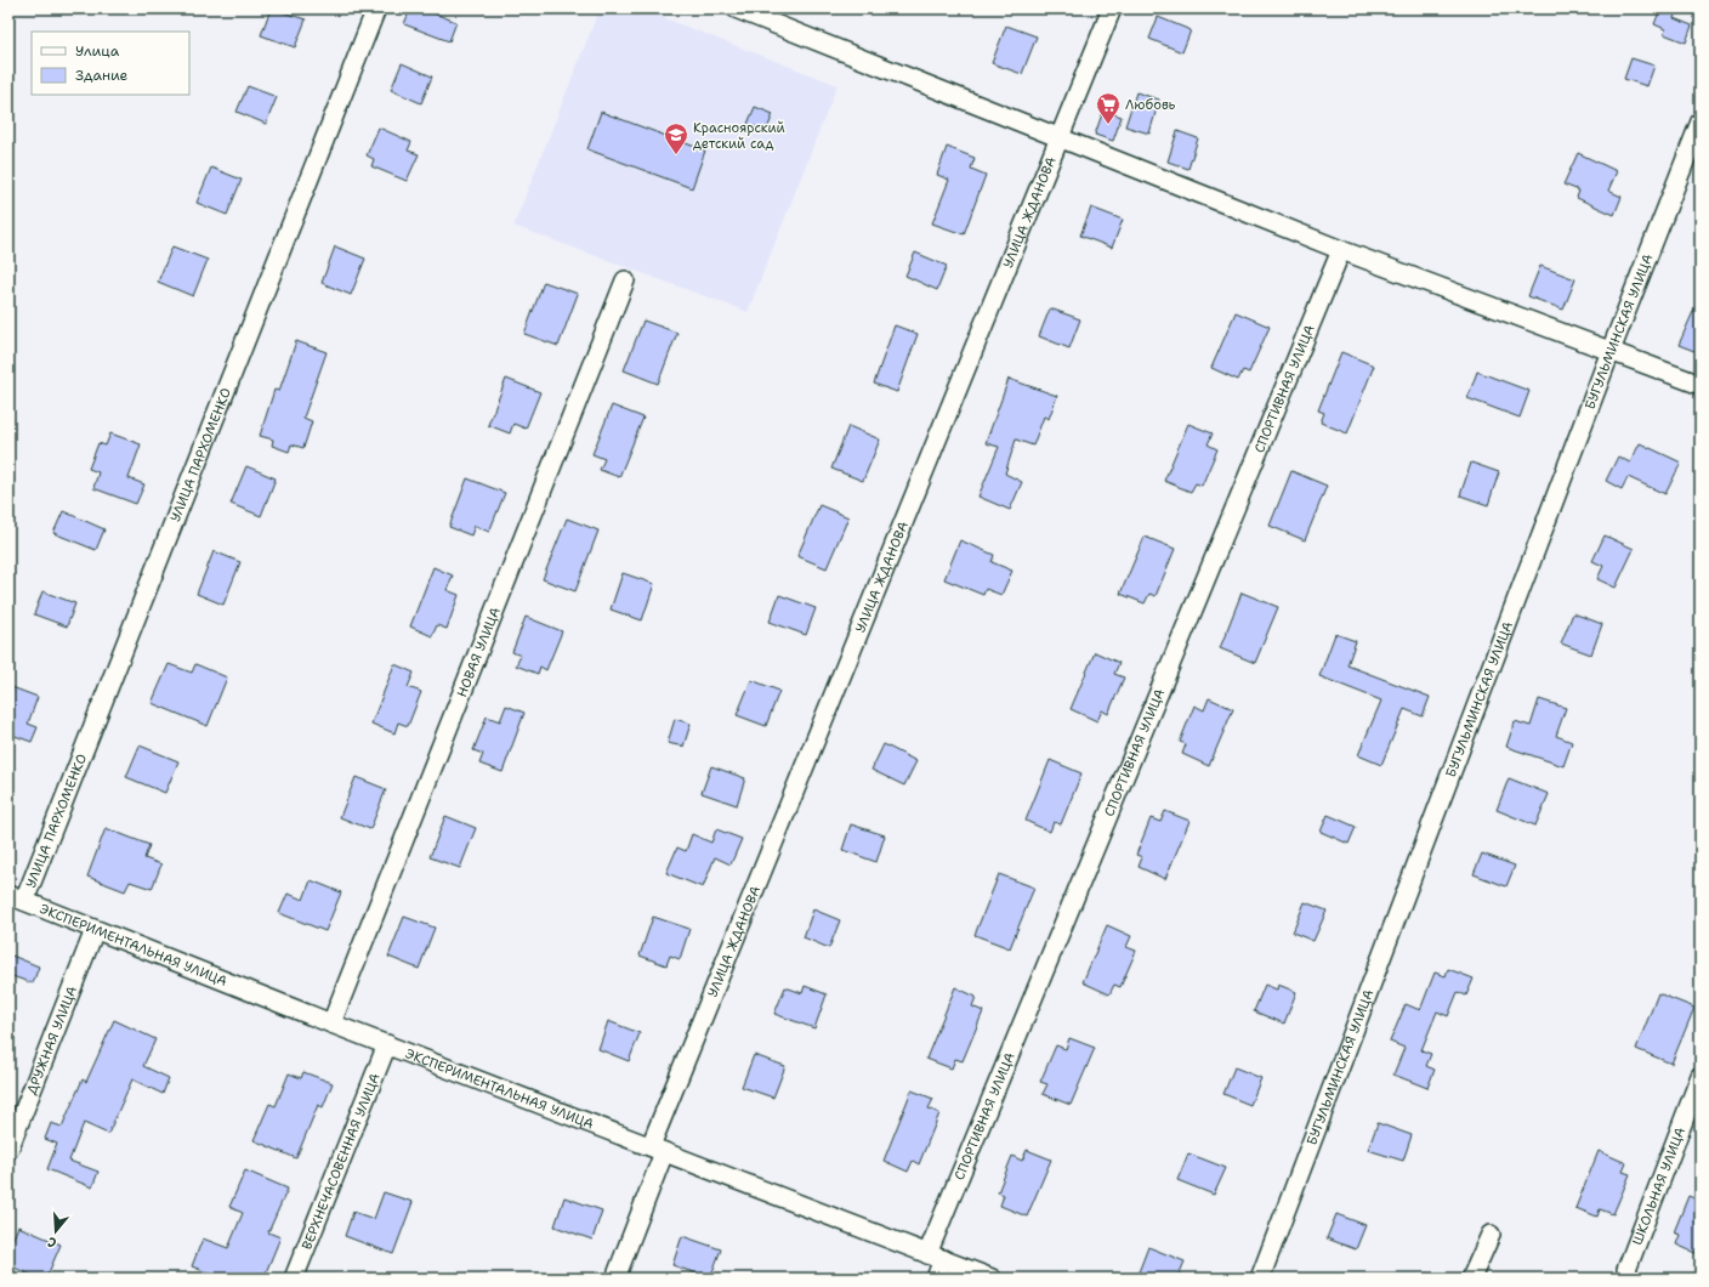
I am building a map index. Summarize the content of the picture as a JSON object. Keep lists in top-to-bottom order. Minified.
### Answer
{"streets":{"street":["УЛИЦА ЖДАНОВА","БУГУЛЬМИНСКАЯ УЛИЦА","СПОРТИВНАЯ УЛИЦА","УЛИЦА ПАРХОМЕНКО","НОВАЯ УЛИЦА","ЭКСПЕРИМЕНТАЛЬНАЯ УЛИЦА","ДРУЖНАЯ УЛИЦА","ВЕРХНЕЧАСОВЕННАЯ УЛИЦА","ШКОЛЬНАЯ УЛИЦА"]},"crossings":[["УЛИЦА ЖДАНОВА","ЭКСПЕРИМЕНТАЛЬНАЯ УЛИЦА"],["СПОРТИВНАЯ УЛИЦА","ЭКСПЕРИМЕНТАЛЬНАЯ УЛИЦА"],["УЛИЦА ПАРХОМЕНКО","ЭКСПЕРИМЕНТАЛЬНАЯ УЛИЦА"],["НОВАЯ УЛИЦА","ЭКСПЕРИМЕНТАЛЬНАЯ УЛИЦА"],["ЭКСПЕРИМЕНТАЛЬНАЯ УЛИЦА","ДРУЖНАЯ УЛИЦА"],["ЭКСПЕРИМЕНТАЛЬНАЯ УЛИЦА","ВЕРХНЕЧАСОВЕННАЯ УЛИЦА"]],"places":{"supermarket":["Любовь"],"school or university":["Красноярский детский сад"]},"legend":["Улица","Здание"],"north":"bottom"}
